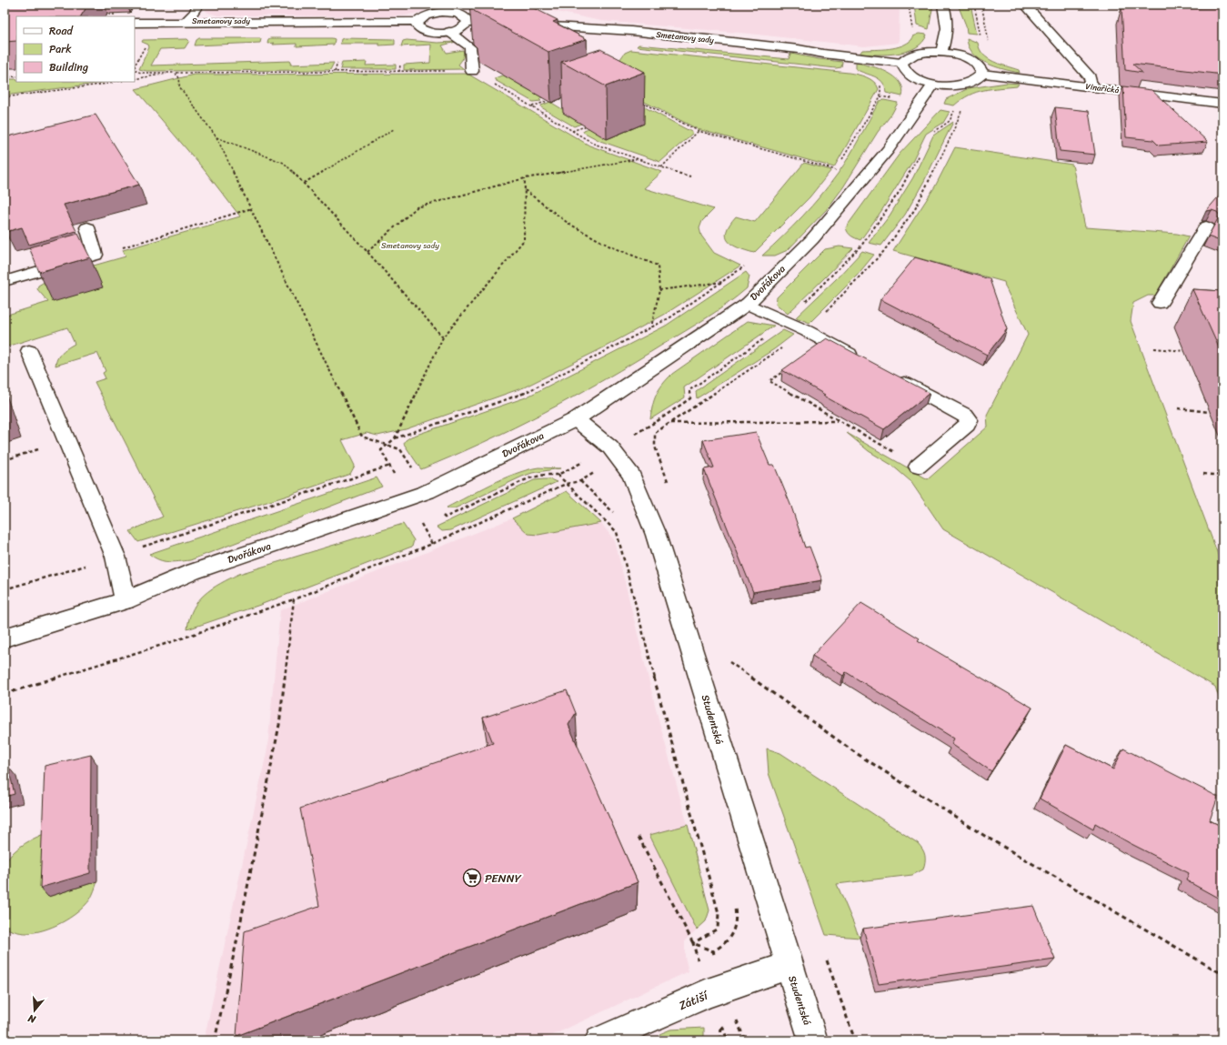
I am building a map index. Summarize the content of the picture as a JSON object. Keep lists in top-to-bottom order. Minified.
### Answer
{"streets":{"street":["Smetanovy sady","Vinařická","Dvořákova","Studentská","Zátiší"]},"crossings":[["Dvořákova","Studentská"],["Studentská","Zátiší"]],"parks":["Smetanovy sady"],"places":{"supermarket":["PENNY"]},"legend":["Road","Park","Building"],"north":"bottom"}
